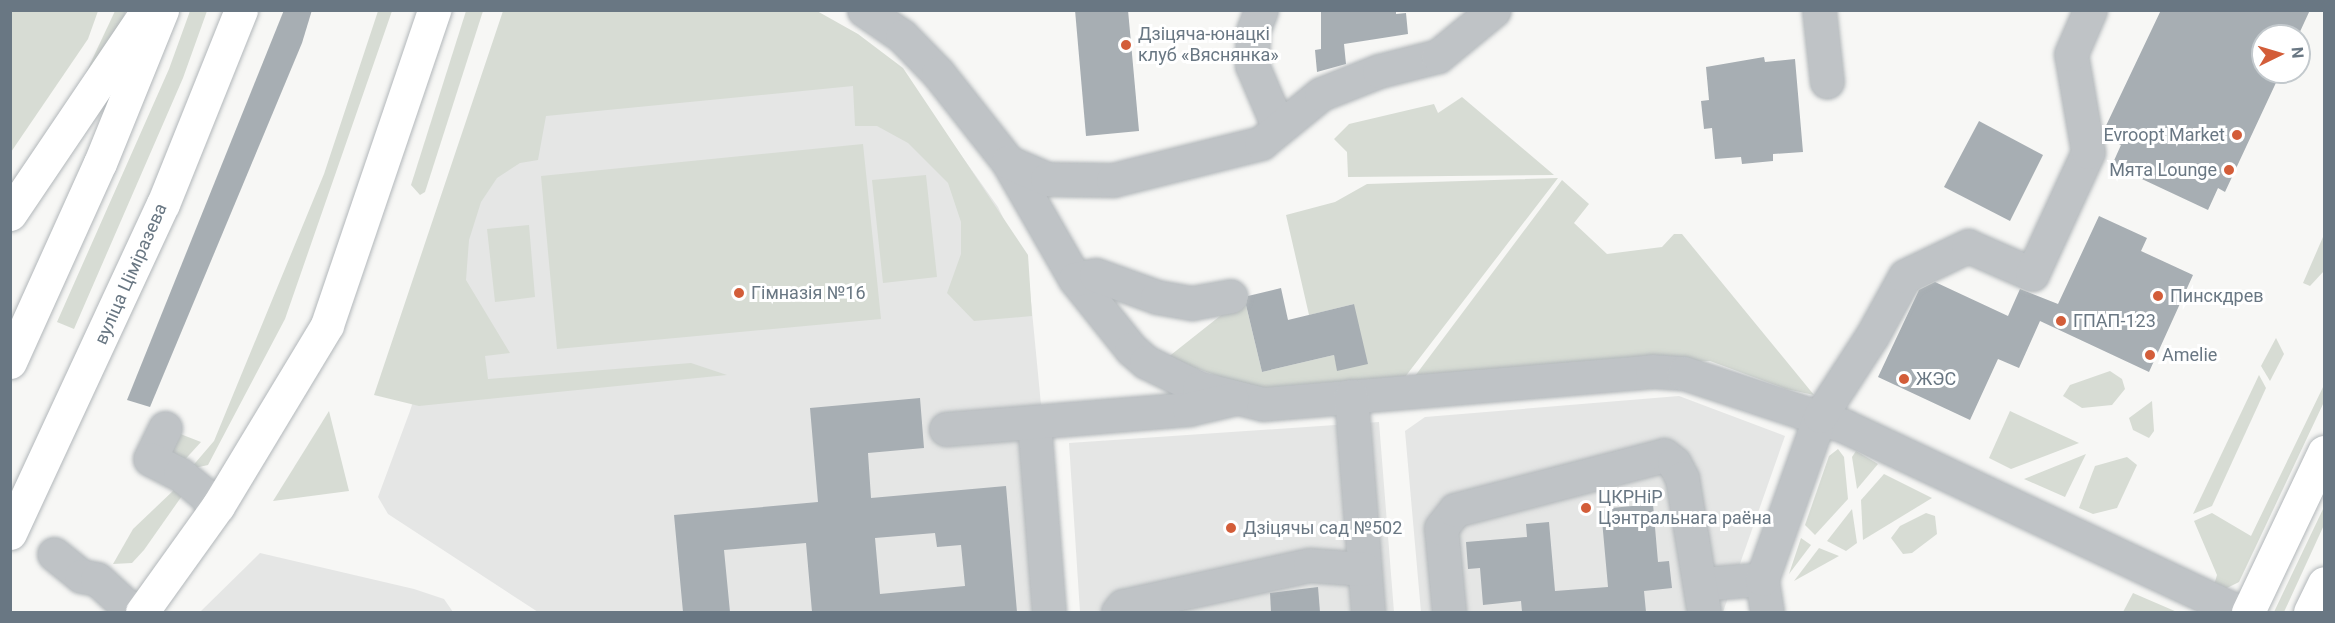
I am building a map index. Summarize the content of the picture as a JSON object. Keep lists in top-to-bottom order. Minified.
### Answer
{"streets":{"main road":["вуліца Ціміразева"]},"places":["Дзіцяча-юнацкі клуб «Вяснянка»","Evroopt Market","Мята Lounge","Гімназія №16","Пинскдрев","ГПАП-123","Amelie","ЖЭС","ЦКРНіР Цэнтральнага раёна","Дзіцячы сад №502"],"north":"right"}
